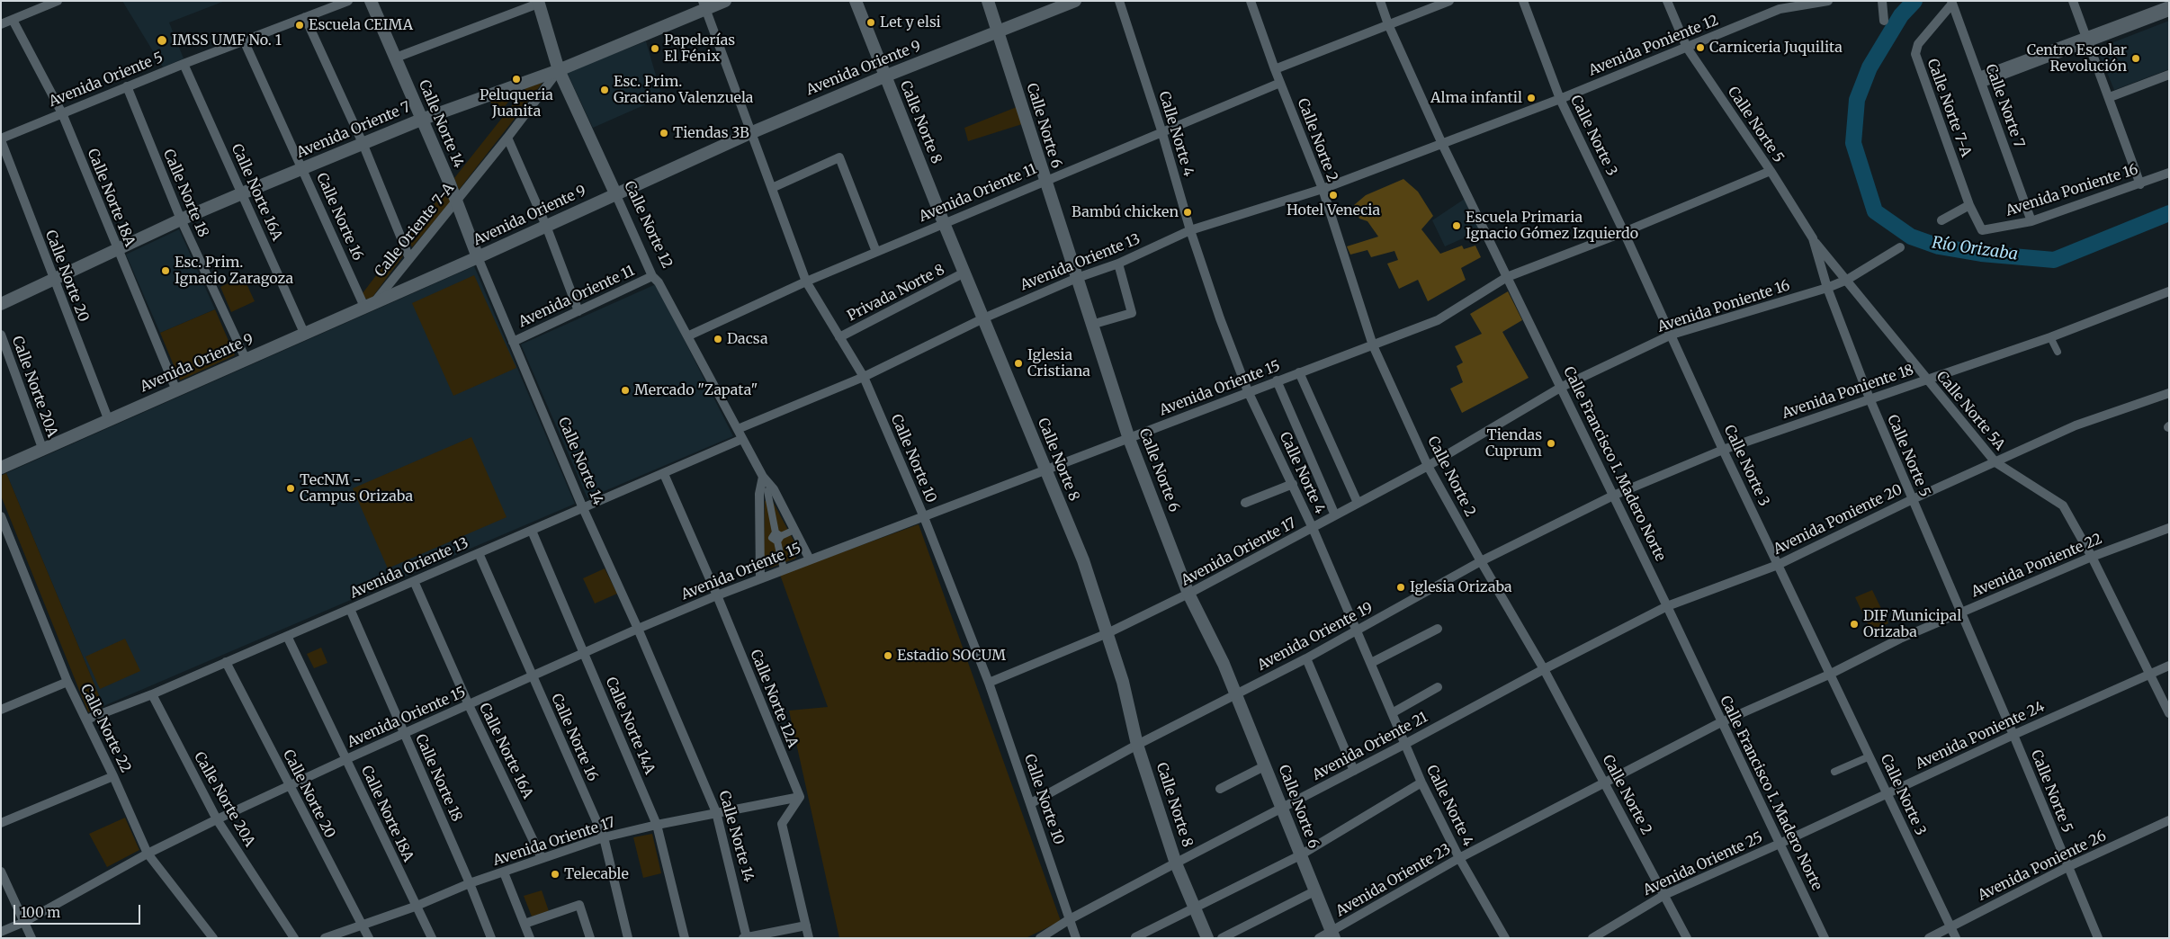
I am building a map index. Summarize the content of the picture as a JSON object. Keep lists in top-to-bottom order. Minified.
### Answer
{"streets":{"street":["Avenida Poniente 12","Avenida Oriente 9","Avenida Oriente 5","Calle Norte 7","Calle Norte 7-A","Calle Norte 8","Calle Norte 14","Calle Norte 5","Calle Norte 6","Avenida Oriente 7","Calle Norte 4","Calle Norte 3","Calle Norte 2","Avenida Poniente 16","Calle Norte 16A","Calle Norte 18","Avenida Oriente 11","Calle Norte 18A","Calle Norte 16","Calle Norte 12","Calle Oriente 7-A","Avenida Oriente 13","Calle Norte 20","Privada Norte 8","Calle Norte 20A","Avenida Oriente 15","Avenida Poniente 18","Calle Norte 5A","Calle Norte 10","Calle Francisco I. Madero Norte","Avenida Poniente 20","Avenida Oriente 17","Avenida Poniente 22","Avenida Oriente 19","Calle Norte 12A","Calle Norte 14A","Calle Norte 22","Avenida Poniente 24","Avenida Oriente 21","Avenida Oriente 25","Avenida Poniente 26","Avenida Oriente 23"]},"crossings":[["Avenida Poniente 12","Calle Norte 5"],["Avenida Poniente 12","Calle Norte 3"],["Avenida Poniente 12","Avenida Oriente 13"],["Avenida Poniente 12","Calle Francisco I. Madero Norte"],["Avenida Oriente 9","Calle Norte 8"],["Avenida Oriente 9","Calle Norte 14"],["Avenida Oriente 9","Calle Norte 6"],["Avenida Oriente 9","Calle Norte 16A"],["Avenida Oriente 9","Calle Norte 18"],["Avenida Oriente 9","Calle Norte 18A"],["Avenida Oriente 9","Calle Norte 16"],["Avenida Oriente 9","Calle Norte 12"],["Avenida Oriente 9","Calle Oriente 7-A"],["Avenida Oriente 9","Calle Norte 20"],["Avenida Oriente 9","Calle Norte 20A"],["Avenida Oriente 9","Calle Norte 10"],["Avenida Oriente 5","Calle Norte 16A"],["Avenida Oriente 5","Calle Norte 18"],["Avenida Oriente 5","Calle Norte 18A"],["Avenida Oriente 5","Calle Norte 16"],["Avenida Oriente 5","Calle Norte 20"],["Calle Norte 7","Calle Norte 7-A"],["Calle Norte 7","Avenida Poniente 16"],["Calle Norte 7-A","Avenida Poniente 16"],["Calle Norte 8","Avenida Oriente 11"],["Calle Norte 8","Avenida Oriente 13"],["Calle Norte 8","Privada Norte 8"],["Calle Norte 8","Avenida Oriente 15"],["Calle Norte 8","Avenida Oriente 17"],["Calle Norte 8","Avenida Oriente 19"],["Calle Norte 8","Avenida Oriente 21"],["Calle Norte 14","Avenida Oriente 7"],["Calle Norte 14","Avenida Oriente 11"],["Calle Norte 14","Calle Oriente 7-A"],["Calle Norte 14","Avenida Oriente 13"],["Calle Norte 14","Avenida Oriente 15"],["Calle Norte 14","Avenida Oriente 17"],["Calle Norte 5","Avenida Poniente 16"],["Calle Norte 5","Avenida Oriente 15"],["Calle Norte 5","Avenida Poniente 18"],["Calle Norte 5","Calle Norte 5A"],["Calle Norte 5","Avenida Poniente 20"],["Calle Norte 5","Avenida Poniente 22"],["Calle Norte 5","Avenida Poniente 24"],["Calle Norte 5","Avenida Poniente 26"],["Calle Norte 6","Avenida Oriente 11"],["Calle Norte 6","Avenida Oriente 13"],["Calle Norte 6","Avenida Oriente 15"],["Calle Norte 6","Avenida Oriente 17"],["Calle Norte 6","Avenida Oriente 19"],["Calle Norte 6","Avenida Oriente 21"],["Calle Norte 6","Avenida Oriente 23"],["Avenida Oriente 7","Calle Norte 16A"],["Avenida Oriente 7","Calle Norte 18"],["Avenida Oriente 7","Calle Norte 18A"],["Avenida Oriente 7","Calle Norte 16"],["Avenida Oriente 7","Calle Norte 12"],["Avenida Oriente 7","Calle Oriente 7-A"],["Avenida Oriente 7","Calle Norte 20"],["Avenida Oriente 7","Calle Norte 10"],["Calle Norte 4","Avenida Oriente 11"],["Calle Norte 4","Avenida Oriente 13"],["Calle Norte 4","Avenida Oriente 15"],["Calle Norte 4","Avenida Oriente 17"],["Calle Norte 4","Avenida Oriente 19"],["Calle Norte 4","Avenida Oriente 21"],["Calle Norte 4","Avenida Oriente 23"],["Calle Norte 3","Avenida Poniente 16"],["Calle Norte 3","Avenida Oriente 15"],["Calle Norte 3","Avenida Poniente 18"],["Calle Norte 3","Avenida Poniente 20"],["Calle Norte 3","Avenida Poniente 22"],["Calle Norte 3","Avenida Poniente 24"],["Calle Norte 3","Avenida Poniente 26"],["Calle Norte 2","Avenida Oriente 11"],["Calle Norte 2","Avenida Oriente 13"],["Calle Norte 2","Avenida Oriente 15"],["Calle Norte 2","Avenida Oriente 17"],["Calle Norte 2","Avenida Oriente 19"],["Calle Norte 2","Avenida Oriente 21"],["Calle Norte 2","Avenida Oriente 25"],["Calle Norte 2","Avenida Oriente 23"],["Avenida Poniente 16","Calle Norte 5A"],["Avenida Poniente 16","Calle Francisco I. Madero Norte"],["Avenida Poniente 16","Avenida Oriente 17"],["Calle Norte 16A","Avenida Oriente 13"],["Calle Norte 16A","Avenida Oriente 15"],["Calle Norte 16A","Avenida Oriente 17"],["Calle Norte 18","Avenida Oriente 13"],["Calle Norte 18","Avenida Oriente 15"],["Calle Norte 18","Avenida Oriente 17"],["Avenida Oriente 11","Calle Norte 12"],["Avenida Oriente 11","Calle Norte 10"],["Calle Norte 18A","Avenida Oriente 13"],["Calle Norte 18A","Avenida Oriente 15"],["Calle Norte 18A","Avenida Oriente 17"],["Calle Norte 16","Calle Oriente 7-A"],["Calle Norte 16","Avenida Oriente 13"],["Calle Norte 16","Avenida Oriente 15"],["Calle Norte 16","Avenida Oriente 17"],["Calle Norte 12","Calle Oriente 7-A"],["Calle Norte 12","Avenida Oriente 13"],["Calle Norte 12","Avenida Oriente 15"],["Avenida Oriente 13","Calle Norte 20"],["Avenida Oriente 13","Calle Norte 20A"],["Avenida Oriente 13","Calle Norte 10"],["Avenida Oriente 13","Calle Francisco I. Madero Norte"],["Avenida Oriente 13","Calle Norte 12A"],["Avenida Oriente 13","Calle Norte 14A"],["Avenida Oriente 13","Calle Norte 22"],["Calle Norte 20","Avenida Oriente 15"],["Calle Norte 20","Avenida Oriente 17"],["Privada Norte 8","Calle Norte 10"],["Calle Norte 20A","Avenida Oriente 15"],["Avenida Oriente 15","Calle Norte 10"],["Avenida Oriente 15","Calle Francisco I. Madero Norte"],["Avenida Oriente 15","Calle Norte 12A"],["Avenida Oriente 15","Calle Norte 14A"],["Avenida Oriente 15","Calle Norte 22"],["Avenida Poniente 18","Calle Norte 5A"],["Avenida Poniente 18","Calle Francisco I. Madero Norte"],["Avenida Poniente 18","Avenida Oriente 19"],["Calle Norte 5A","Avenida Poniente 20"],["Calle Norte 5A","Avenida Poniente 22"],["Calle Norte 5A","Avenida Poniente 24"],["Calle Norte 10","Avenida Oriente 17"],["Calle Norte 10","Avenida Oriente 19"],["Calle Norte 10","Avenida Oriente 21"],["Calle Francisco I. Madero Norte","Avenida Poniente 20"],["Calle Francisco I. Madero Norte","Avenida Oriente 17"],["Calle Francisco I. Madero Norte","Avenida Poniente 22"],["Calle Francisco I. Madero Norte","Avenida Oriente 19"],["Calle Francisco I. Madero Norte","Avenida Poniente 24"],["Calle Francisco I. Madero Norte","Avenida Oriente 21"],["Calle Francisco I. Madero Norte","Avenida Oriente 25"],["Calle Francisco I. Madero Norte","Avenida Oriente 23"],["Avenida Poniente 20","Avenida Oriente 21"],["Avenida Oriente 17","Calle Norte 12A"],["Avenida Oriente 17","Calle Norte 14A"],["Avenida Poniente 22","Avenida Oriente 23"],["Avenida Poniente 24","Avenida Oriente 25"]],"water":["Río Orizaba"],"places":["Let y elsi","Escuela CEIMA","IMSS UMF No. 1","Carniceria Juquilita","Papelerías El Fénix","Centro Escolar Revolución","Peluqueria Juanita","Esc. Prim. Graciano Valenzuela","Alma infantil","Tiendas 3B","Hotel Venecia","Bambú chicken","Escuela Primaria Ignacio Gómez Izquierdo","Esc. Prim. Ignacio Zaragoza","Dacsa","Iglesia Cristiana","Mercado \"Zapata\"","Tiendas Cuprum","TecNM - Campus Orizaba","Iglesia Orizaba","DIF Municipal Orizaba","Estadio SOCUM","Telecable"],"scale_bar":"100 m"}
